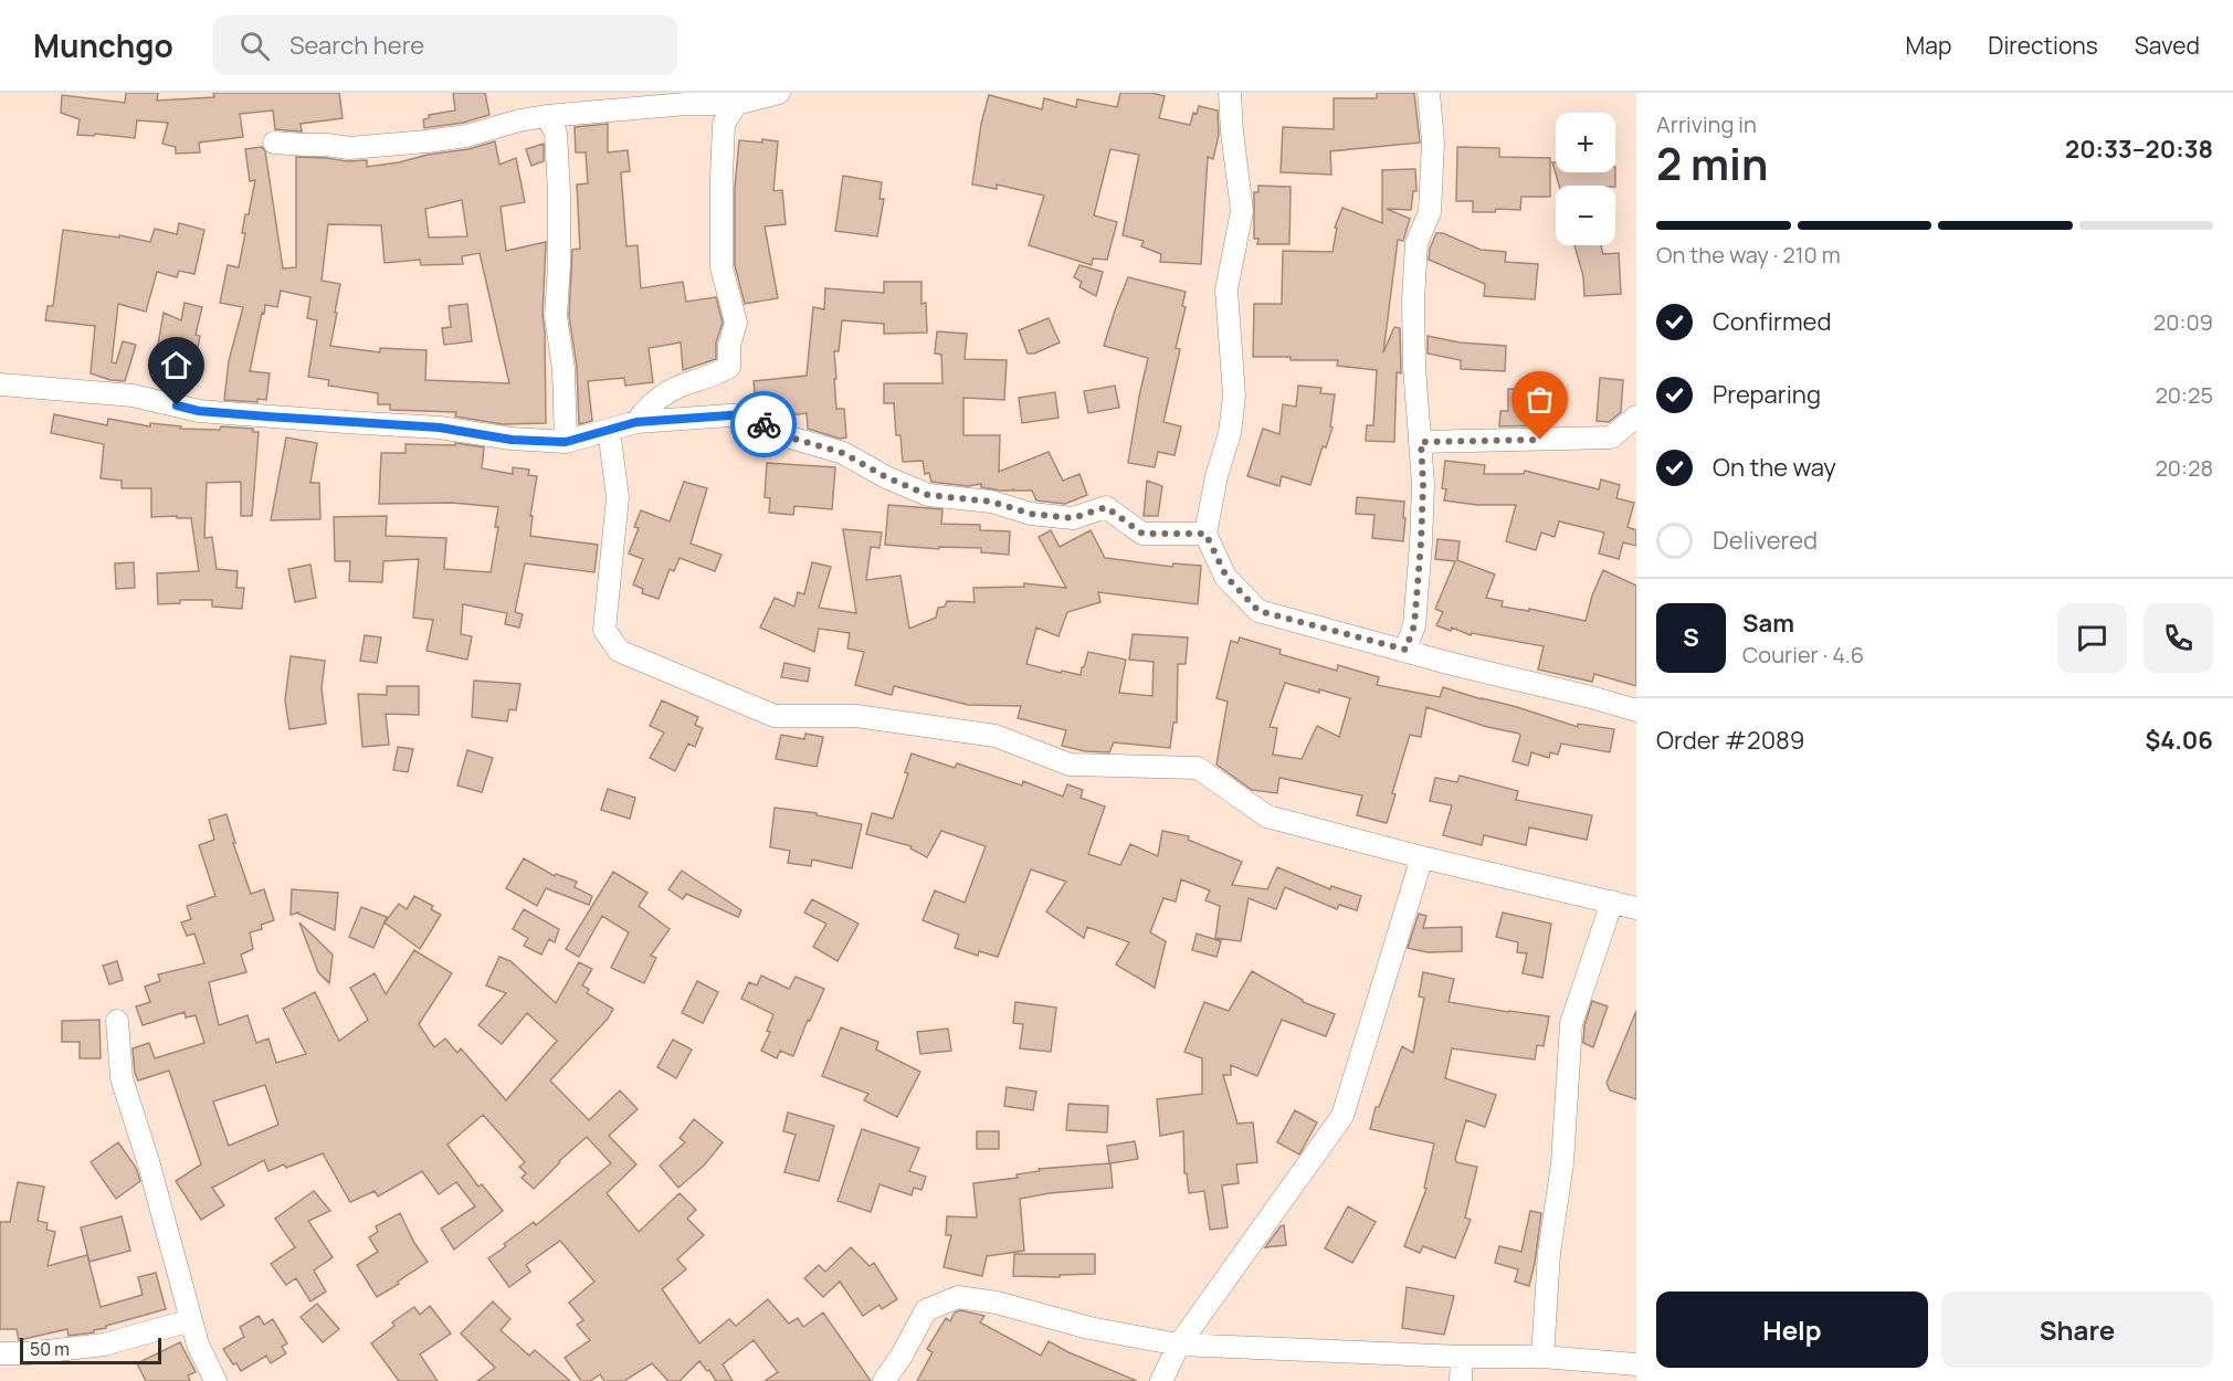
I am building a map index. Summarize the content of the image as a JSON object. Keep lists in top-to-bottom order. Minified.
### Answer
{"scale_bar":"50 m","page":{"header":"Munchgo","search":"Search here","nav":["Map","Directions","Saved"],"heading":["2 min","Arriving in","20:33–20:38"],"panel":["Sam","Courier · 4.6","Order #2089","$4.06"],"map_buttons":["+","−"],"bar":"On the way · 210 m","list":[["Confirmed","20:09"],["Preparing","20:25"],["On the way","20:28"],"Delivered"],"round":"S","buttons":["Help","Share"],"scale":"50 m"}}
